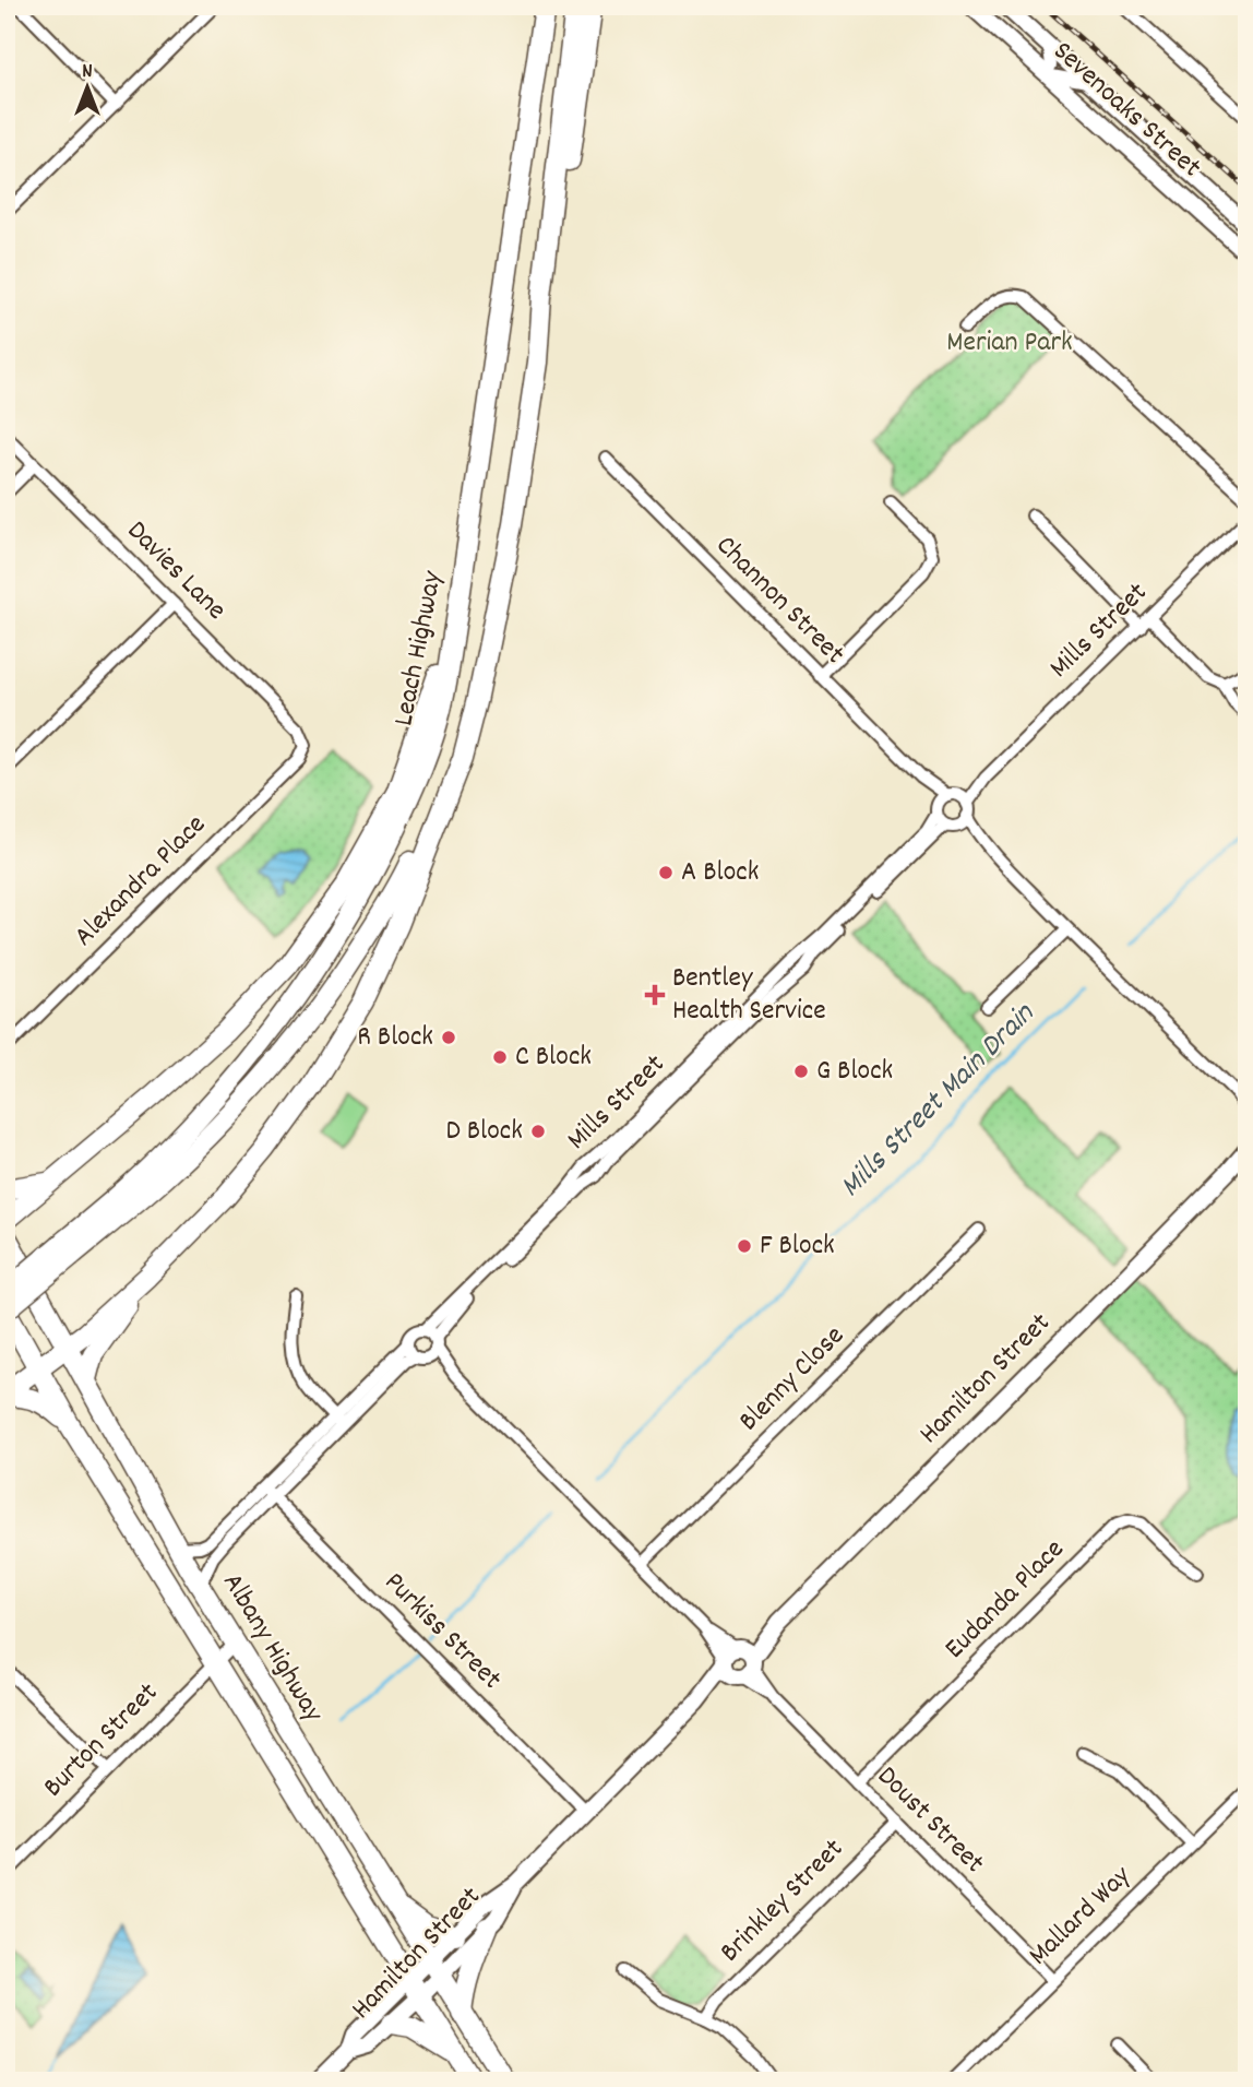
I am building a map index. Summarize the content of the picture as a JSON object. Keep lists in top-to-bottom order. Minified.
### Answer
{"streets":{"highway":["Leach Highway","Albany Highway"],"main road":["Sevenoaks Street","Hamilton Street"],"street":["Davies Lane","Channon Street","Mills Street","Alexandra Place","Blenny Close","Eudanda Place","Purkiss Street","Burton Street","Doust Street","Brinkley Street","Mallard Way"]},"crossings":[["Davies Lane","Alexandra Place"],["Channon Street","Mills Street"],["Mills Street","Doust Street"],["Leach Highway","Albany Highway"],["Blenny Close","Doust Street"],["Hamilton Street","Purkiss Street"],["Hamilton Street","Albany Highway"],["Hamilton Street","Doust Street"],["Eudanda Place","Doust Street"],["Albany Highway","Burton Street"],["Doust Street","Brinkley Street"],["Doust Street","Mallard Way"]],"water":["Mills Street Main Drain"],"parks":["Merian Park"],"places":{"other":["A Block","R Block","C Block","G Block","D Block","F Block"],"health":["Bentley Health Service"]},"north":"top"}
